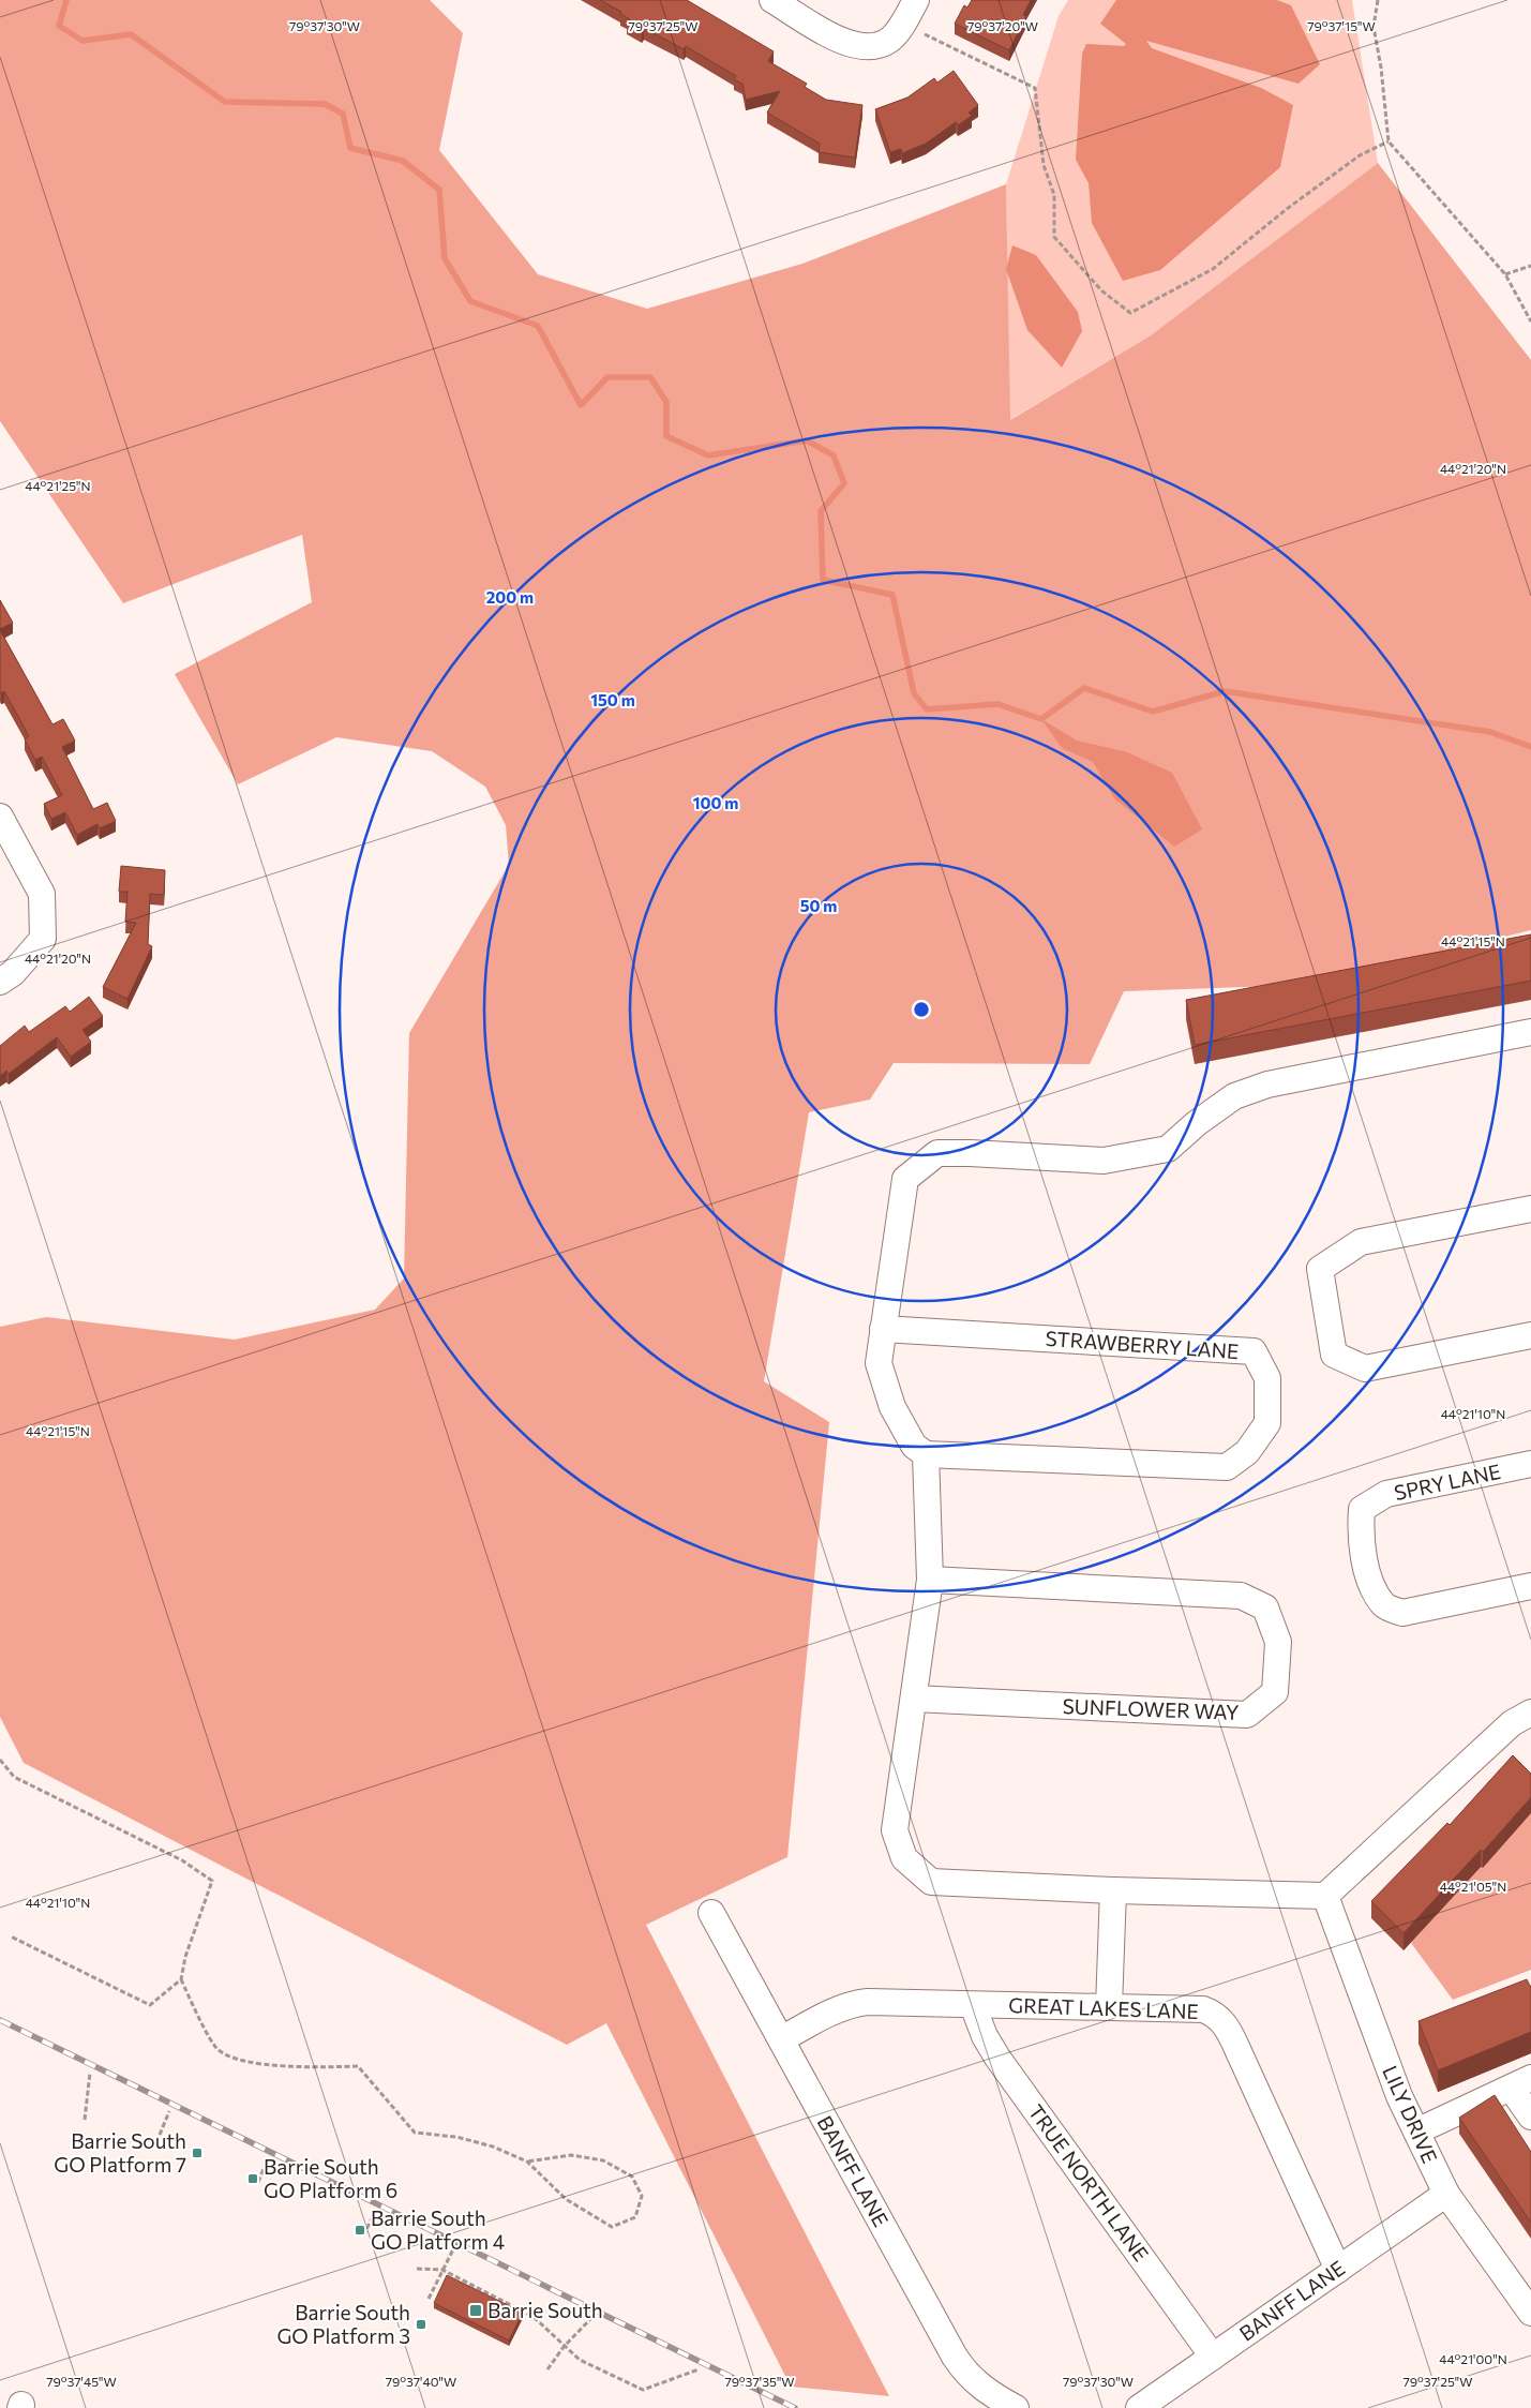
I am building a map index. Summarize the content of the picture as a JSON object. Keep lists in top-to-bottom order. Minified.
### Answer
{"streets":{"street":["STRAWBERRY LANE","SPRY LANE","SUNFLOWER WAY","GREAT LAKES LANE","LILY DRIVE","BANFF LANE","TRUE NORTH LANE"]},"crossings":[["GREAT LAKES LANE","BANFF LANE"],["GREAT LAKES LANE","TRUE NORTH LANE"],["LILY DRIVE","BANFF LANE"],["BANFF LANE","TRUE NORTH LANE"]],"places":{"transit":["Barrie South GO Platform 7","Barrie South GO Platform 6","Barrie South GO Platform 4","Barrie South","Barrie South GO Platform 3"]},"coordinates":["79°37'30\"W","79°37'25\"W","79°37'20\"W","79°37'15\"W","44°21'20\"N","44°21'25\"N","44°21'15\"N","44°21'10\"N","44°21'05\"N","44°21'00\"N","79°37'45\"W","79°37'40\"W","79°37'35\"W"],"rings":["200 m","150 m","100 m","50 m"]}
